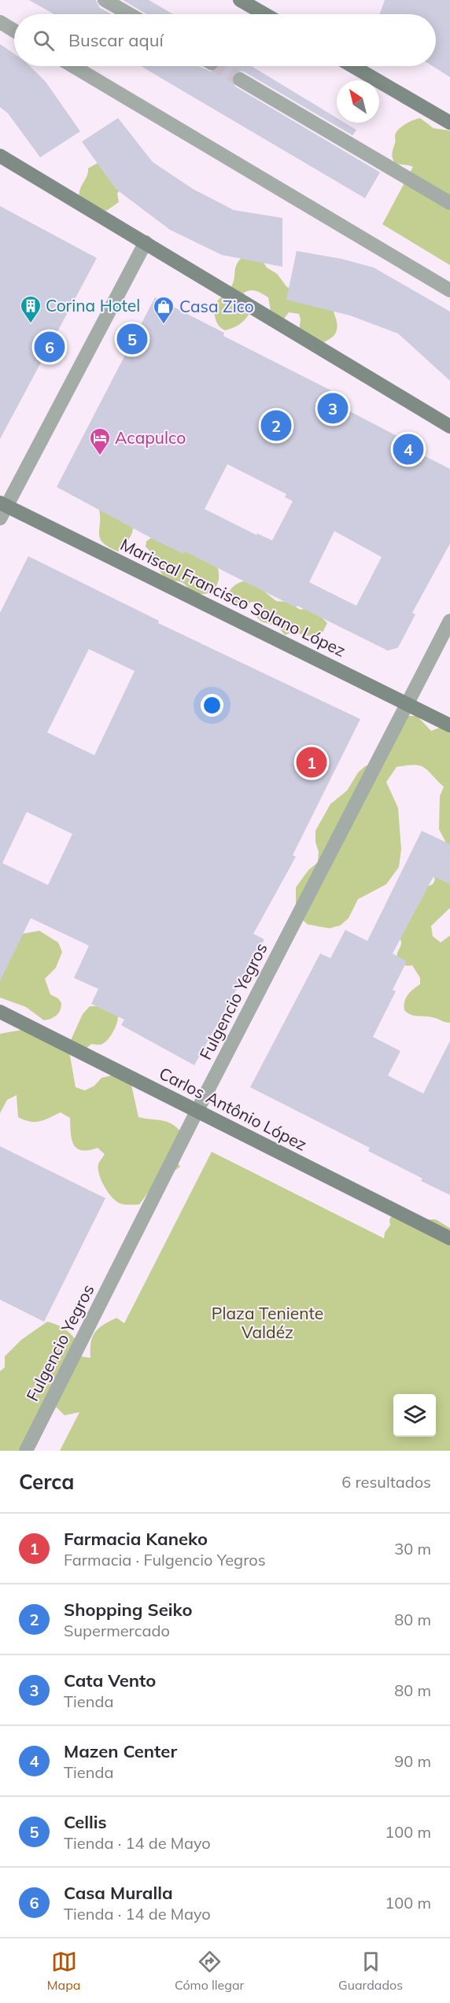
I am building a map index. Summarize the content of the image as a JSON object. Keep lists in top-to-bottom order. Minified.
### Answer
{"streets":{"street":["Mariscal Francisco Solano López","Fulgencio Yegros","Carlos Antônio López"]},"crossings":[["Mariscal Francisco Solano López","Fulgencio Yegros"],["Fulgencio Yegros","Carlos Antônio López"]],"parks":["Plaza Teniente Valdéz"],"places":{"building":["Corina Hotel"],"shop":["Casa Zico"],"hotel":["Acapulco"]},"north":"top left","page":{"search":"Buscar aquí","pins":["5","6","3","2","4","1"],"heading":["Cerca","6 resultados"],"list":[{"mark":"1","name":"Farmacia Kaneko","note":"Farmacia · Fulgencio Yegros","value":"30 m"},{"mark":"2","name":"Shopping Seiko","note":"Supermercado","value":"80 m"},{"mark":"3","name":"Cata Vento","note":"Tienda","value":"80 m"},{"mark":"4","name":"Mazen Center","note":"Tienda","value":"90 m"},{"mark":"5","name":"Cellis","note":"Tienda · 14 de Mayo","value":"100 m"},{"mark":"6","name":"Casa Muralla","note":"Tienda · 14 de Mayo","value":"100 m"}],"nav":["Mapa","Cómo llegar","Guardados"]}}
